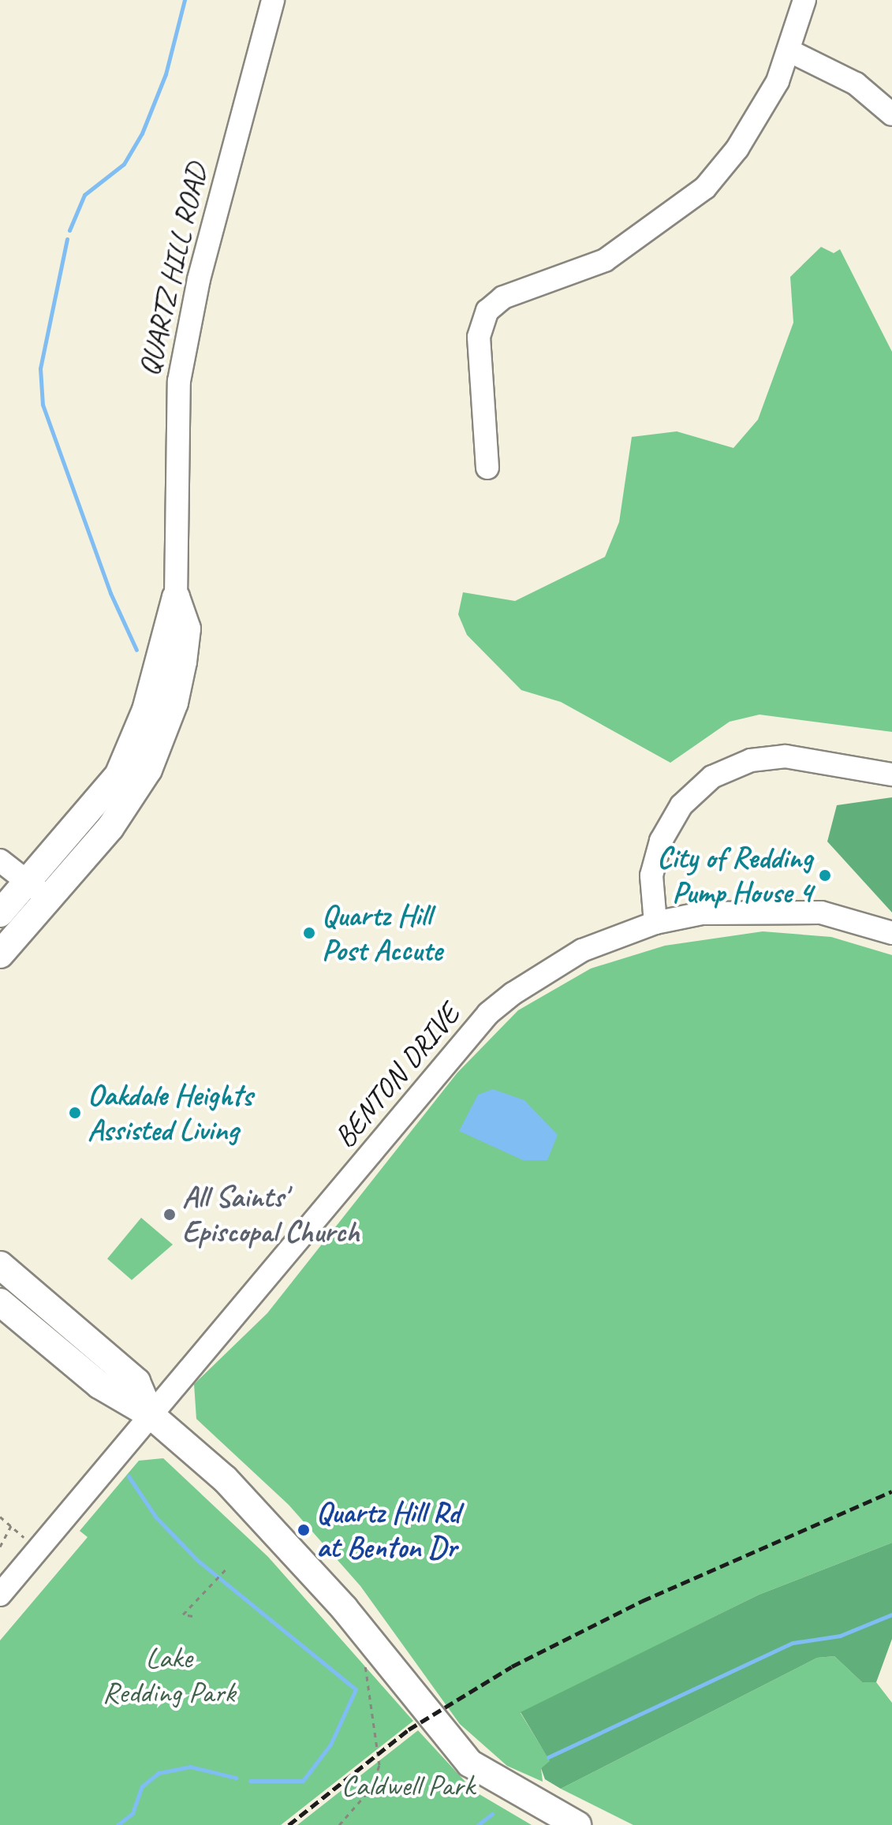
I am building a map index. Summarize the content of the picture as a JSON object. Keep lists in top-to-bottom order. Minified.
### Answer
{"streets":{"main road":["QUARTZ HILL ROAD"],"street":["BENTON DRIVE"]},"parks":["Lake Redding Park","Caldwell Park"],"places":["City of Redding Pump House 4","Quartz Hill Post Accute","Oakdale Heights Assisted Living","All Saints' Episcopal Church","Quartz Hill Rd at Benton Dr"]}
